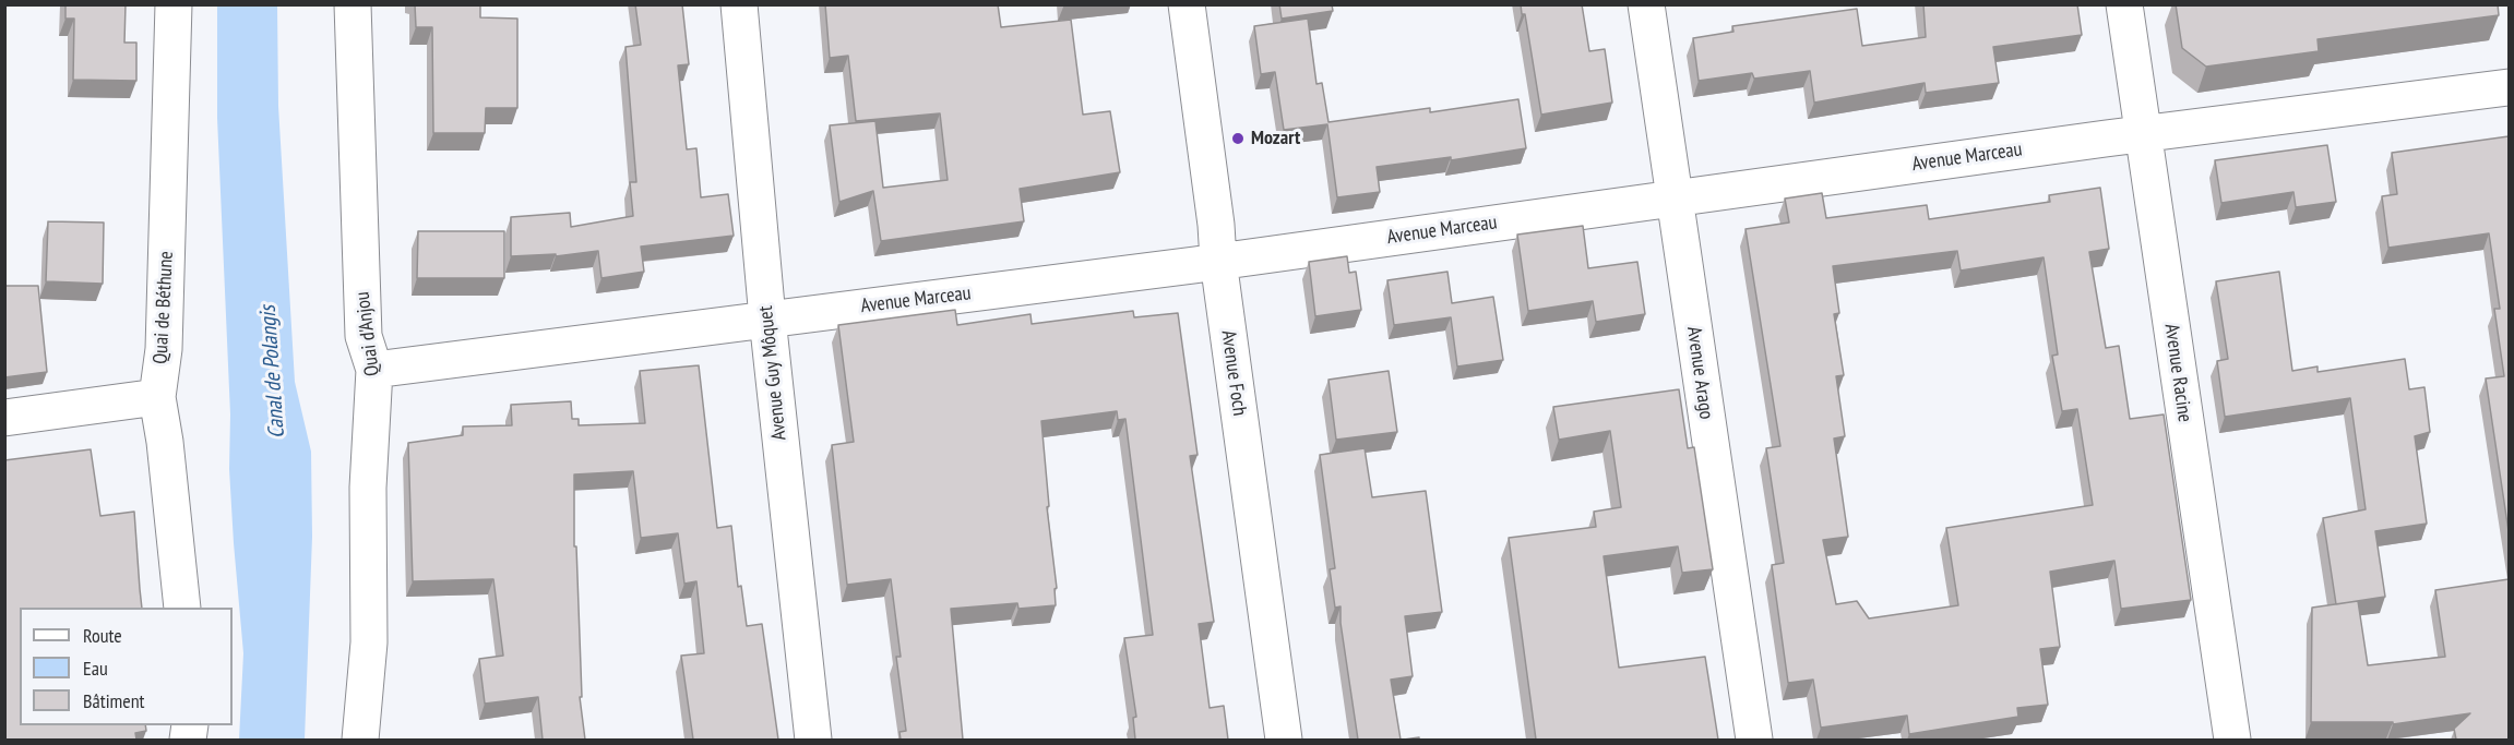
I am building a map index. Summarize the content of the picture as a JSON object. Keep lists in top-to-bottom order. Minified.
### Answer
{"streets":{"street":["Avenue Marceau","Quai de Béthune","Quai d'Anjou","Avenue Guy Môquet","Avenue Foch","Avenue Arago","Avenue Racine"]},"crossings":[["Avenue Marceau","Quai d'Anjou"],["Avenue Marceau","Avenue Guy Môquet"],["Avenue Marceau","Avenue Foch"],["Avenue Marceau","Avenue Arago"],["Avenue Marceau","Avenue Racine"]],"water":["Canal de Polangis"],"places":["Mozart"],"legend":["Route","Eau","Bâtiment"]}
